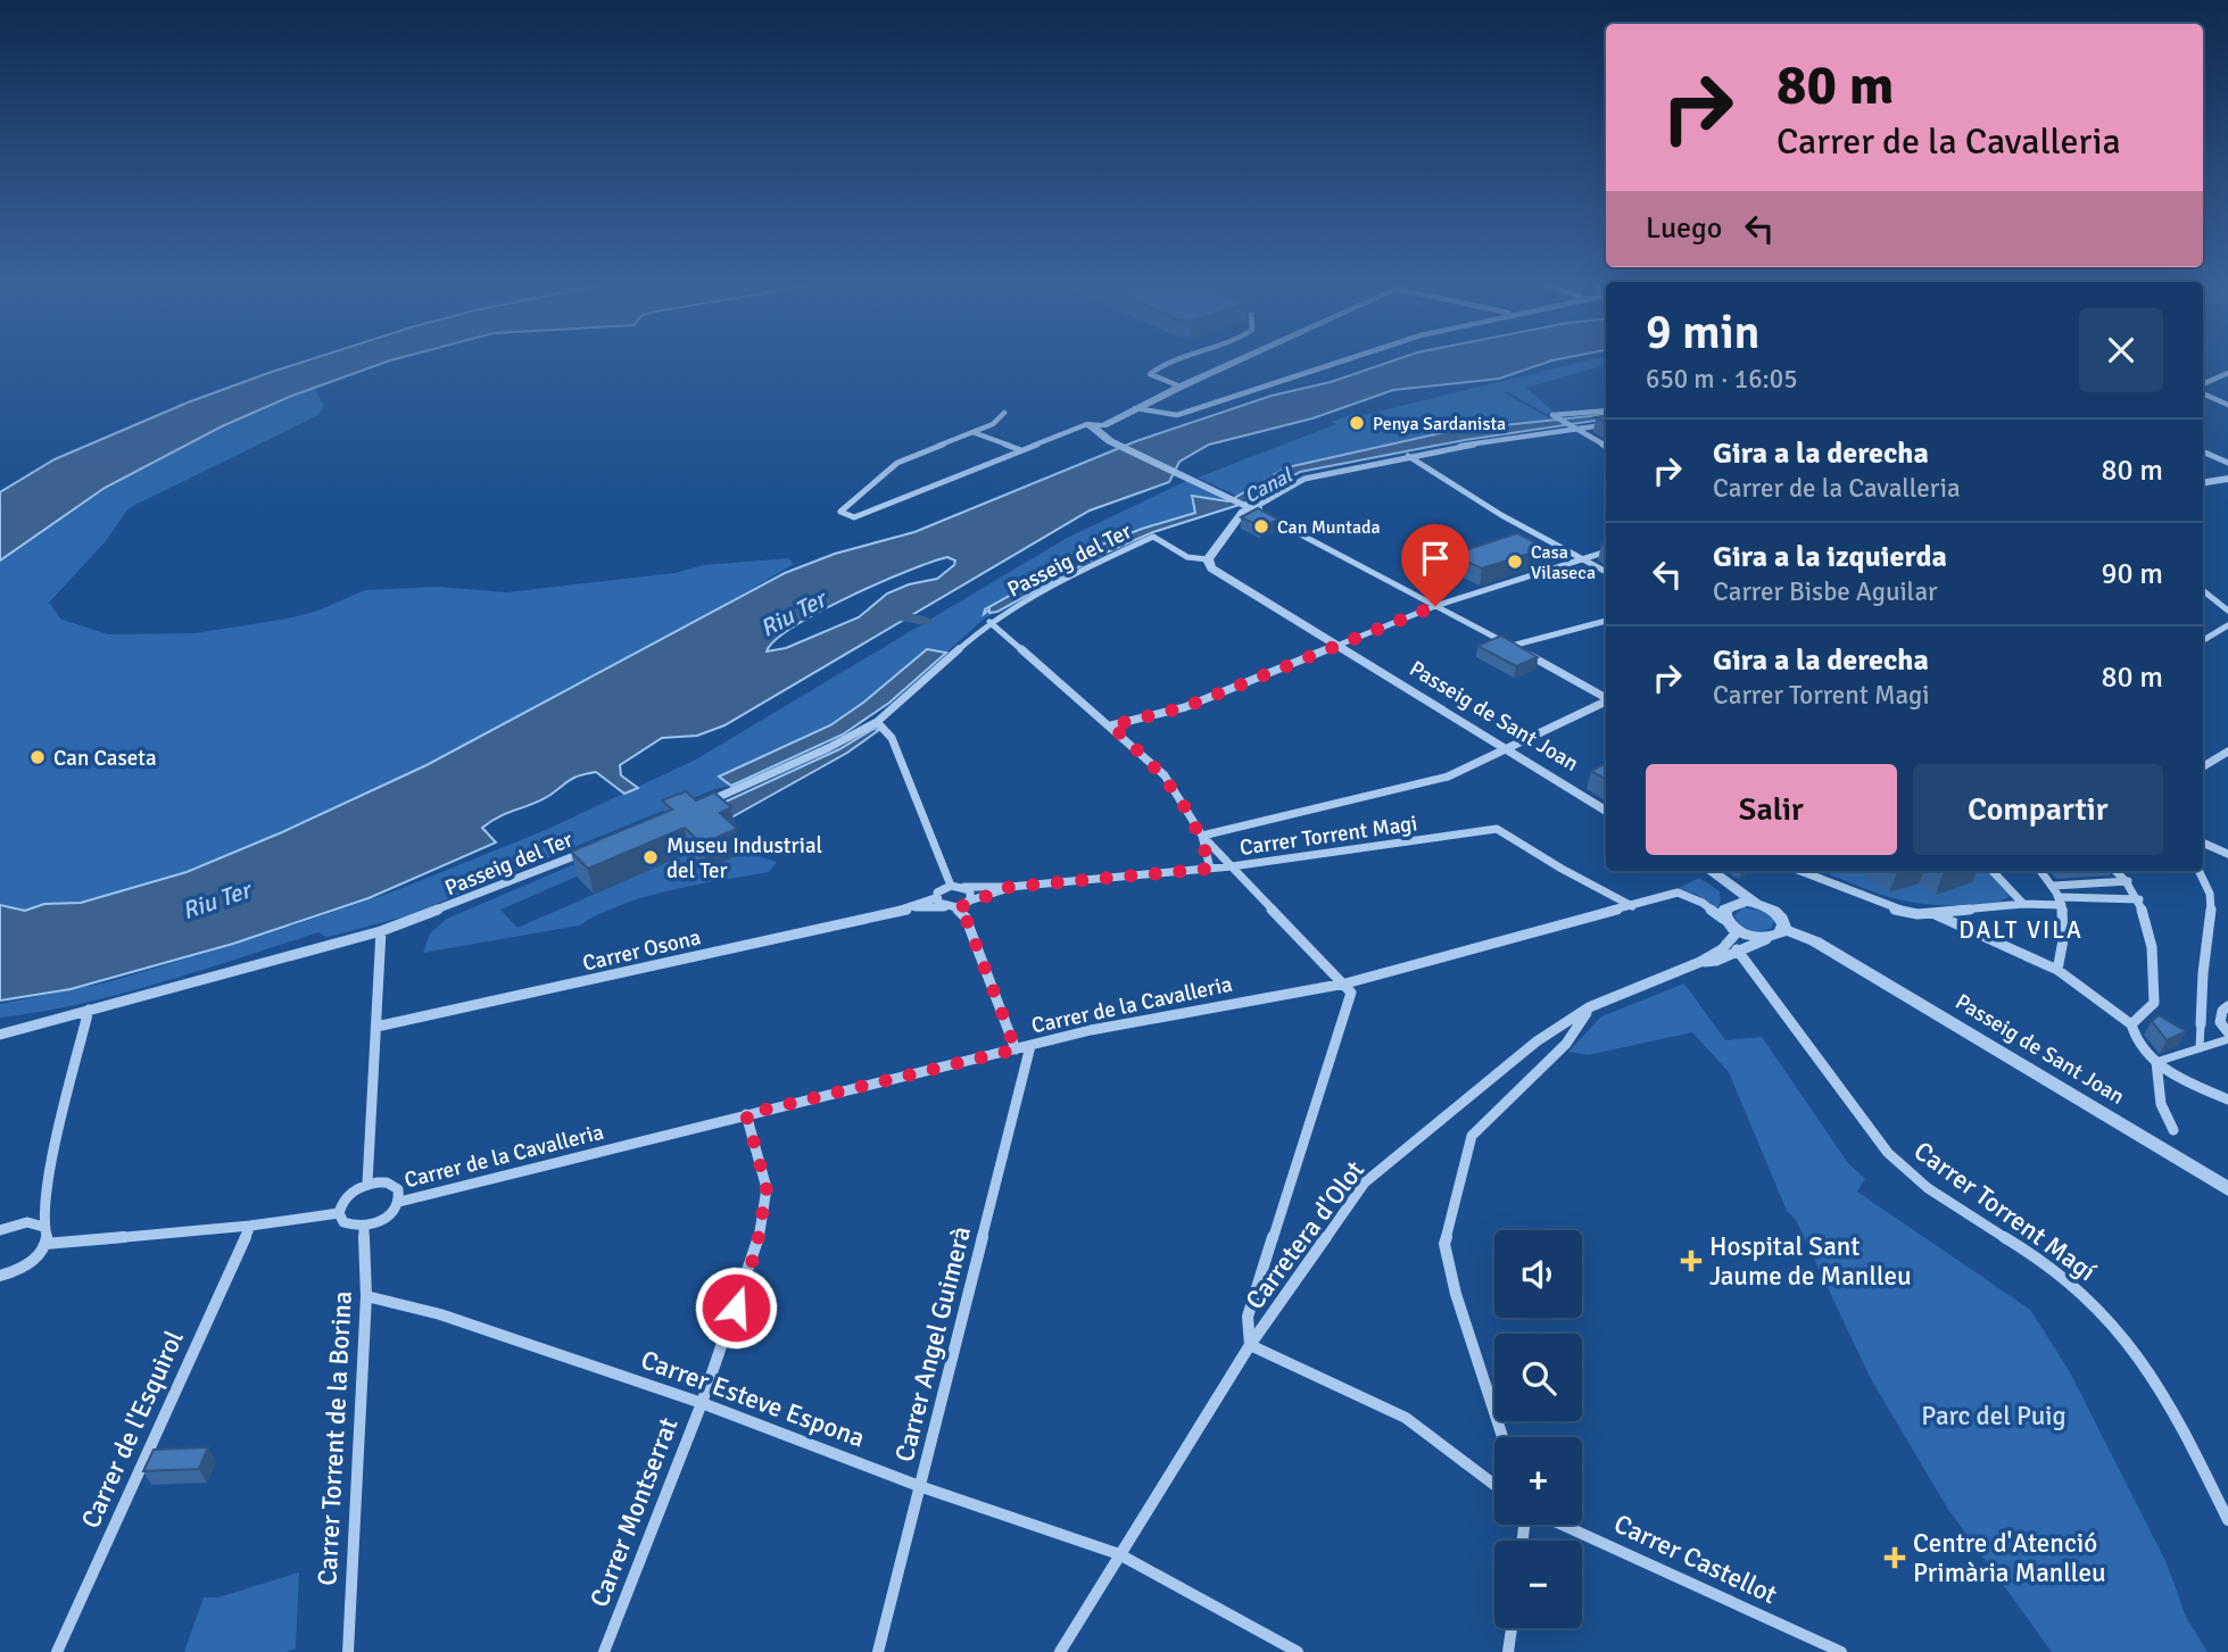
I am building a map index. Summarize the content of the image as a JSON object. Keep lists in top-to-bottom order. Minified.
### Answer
{"streets":{"street":["Passeig del Ter","Passeig de Sant Joan","Carrer Torrent Magi","Carrer Osona","Carrer de la Cavalleria","Carrer Torrent Magí","Carretera d'Olot","Carrer Angel Guimerà","Carrer Esteve Espona","Carrer de l'Esquirol","Carrer Torrent de la Borina","Carrer Montserrat","Carrer Castellot"]},"crossings":[["Passeig del Ter","Passeig de Sant Joan"],["Passeig de Sant Joan","Carrer de la Cavalleria"],["Passeig de Sant Joan","Carretera d'Olot"],["Carrer Torrent Magi","Carrer Osona"],["Carrer Torrent Magi","Carrer de la Cavalleria"],["Carrer de la Cavalleria","Carretera d'Olot"],["Carrer de la Cavalleria","Carrer Angel Guimerà"],["Carrer de la Cavalleria","Carrer Torrent de la Borina"],["Carrer de la Cavalleria","Carrer Montserrat"],["Carrer Torrent Magí","Carretera d'Olot"],["Carretera d'Olot","Carrer Esteve Espona"],["Carrer Angel Guimerà","Carrer Esteve Espona"],["Carrer Esteve Espona","Carrer Torrent de la Borina"],["Carrer Esteve Espona","Carrer Montserrat"]],"districts":["DALT VILA"],"water":["Canal","Riu Ter"],"parks":["Parc del Puig"],"places":{"other":["Penya Sardanista","Can Muntada","Casa Vilaseca","Can Caseta","Museu Industrial del Ter"],"health":["Hospital Sant Jaume de Manlleu","Centre d'Atenció Primària Manlleu"]},"page":{"turn":["80 m","Carrer de la Cavalleria"],"then":"Luego","heading":["9 min","650 m · 16:05"],"list":[{"name":"Gira a la derecha","note":"Carrer de la Cavalleria","value":"80 m"},{"name":"Gira a la izquierda","note":"Carrer Bisbe Aguilar","value":"90 m"},{"name":"Gira a la derecha","note":"Carrer Torrent Magi","value":"80 m"}],"buttons":["Salir","Compartir"],"map_buttons":["+","−"]}}
